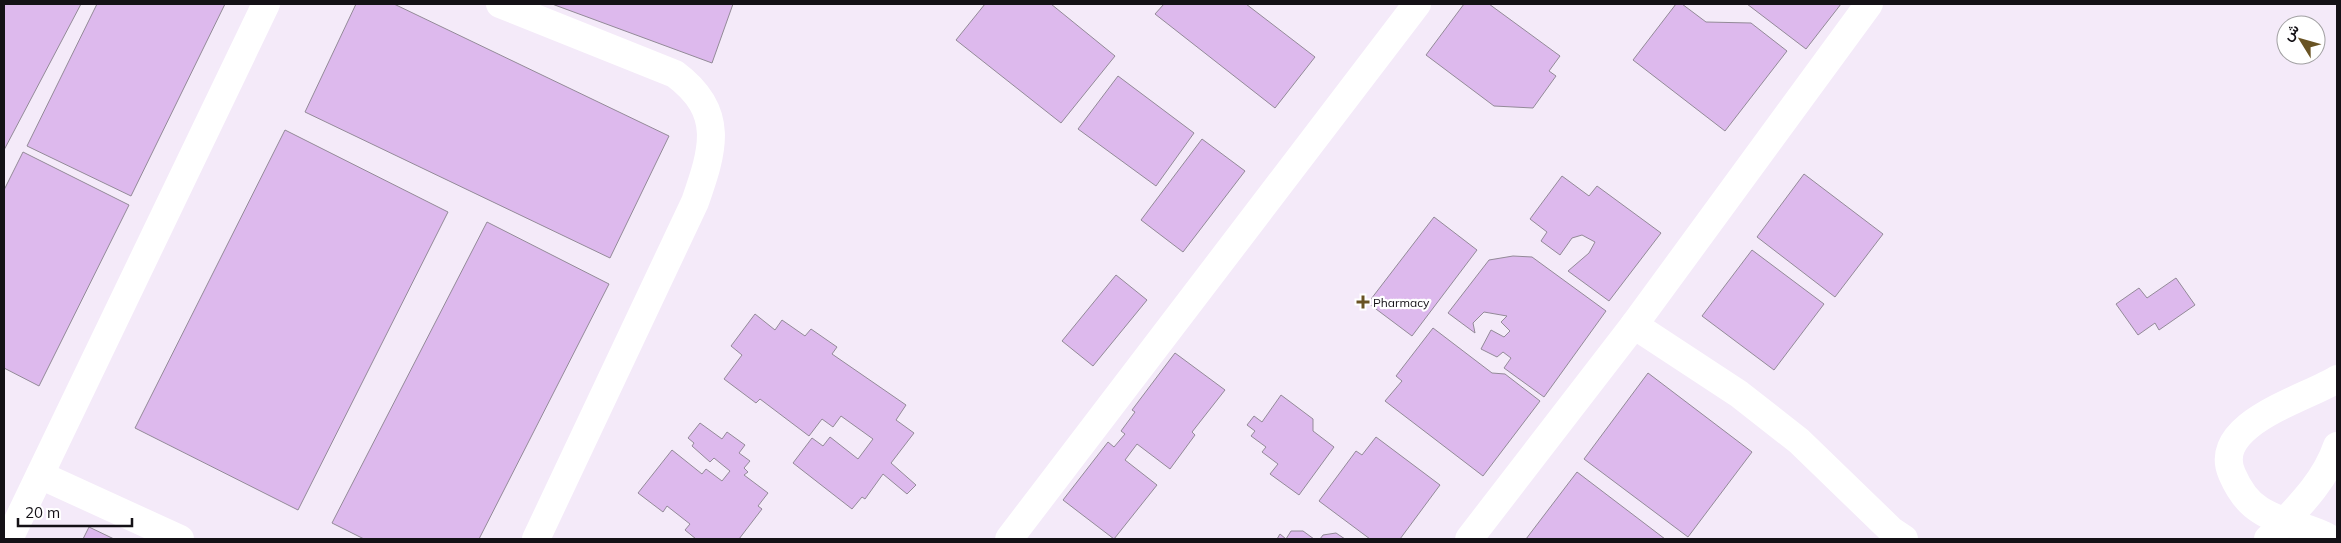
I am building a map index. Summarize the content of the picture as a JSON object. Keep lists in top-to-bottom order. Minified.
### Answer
{"places":{"health":["Pharmacy"]},"scale_bar":"20 m","north":"top left"}
